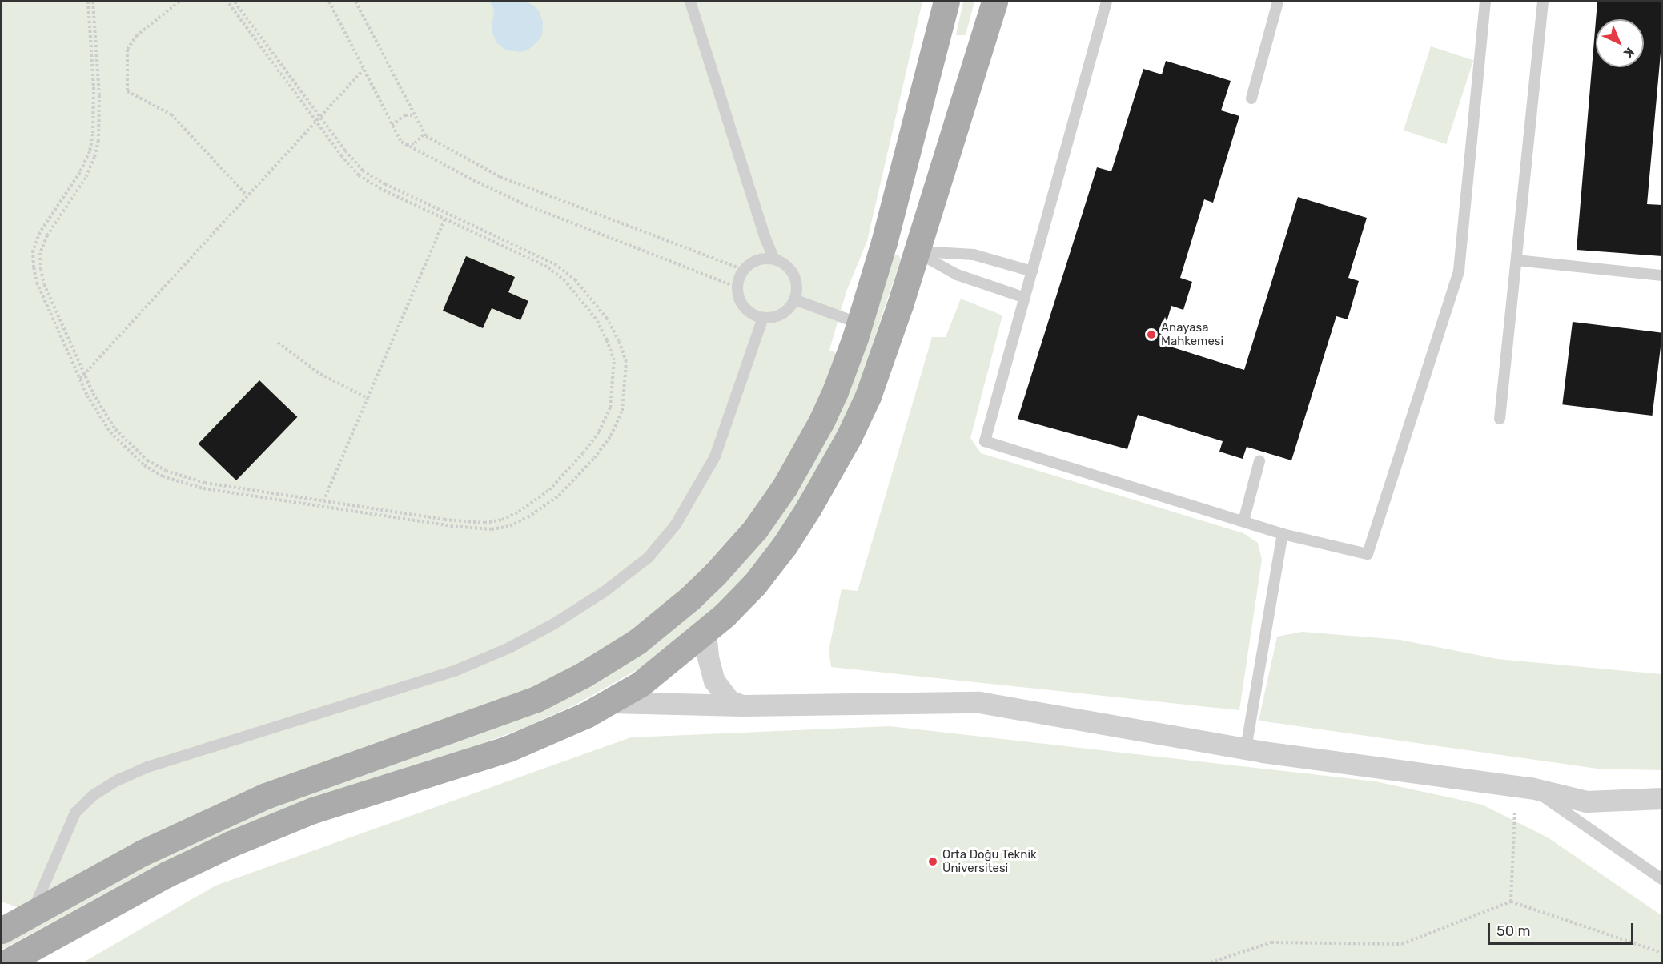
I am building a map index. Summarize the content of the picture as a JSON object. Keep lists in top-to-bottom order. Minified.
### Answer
{"places":["Anayasa Mahkemesi","Orta Doğu Teknik Üniversitesi"],"scale_bar":"50 m","north":"bottom right"}
